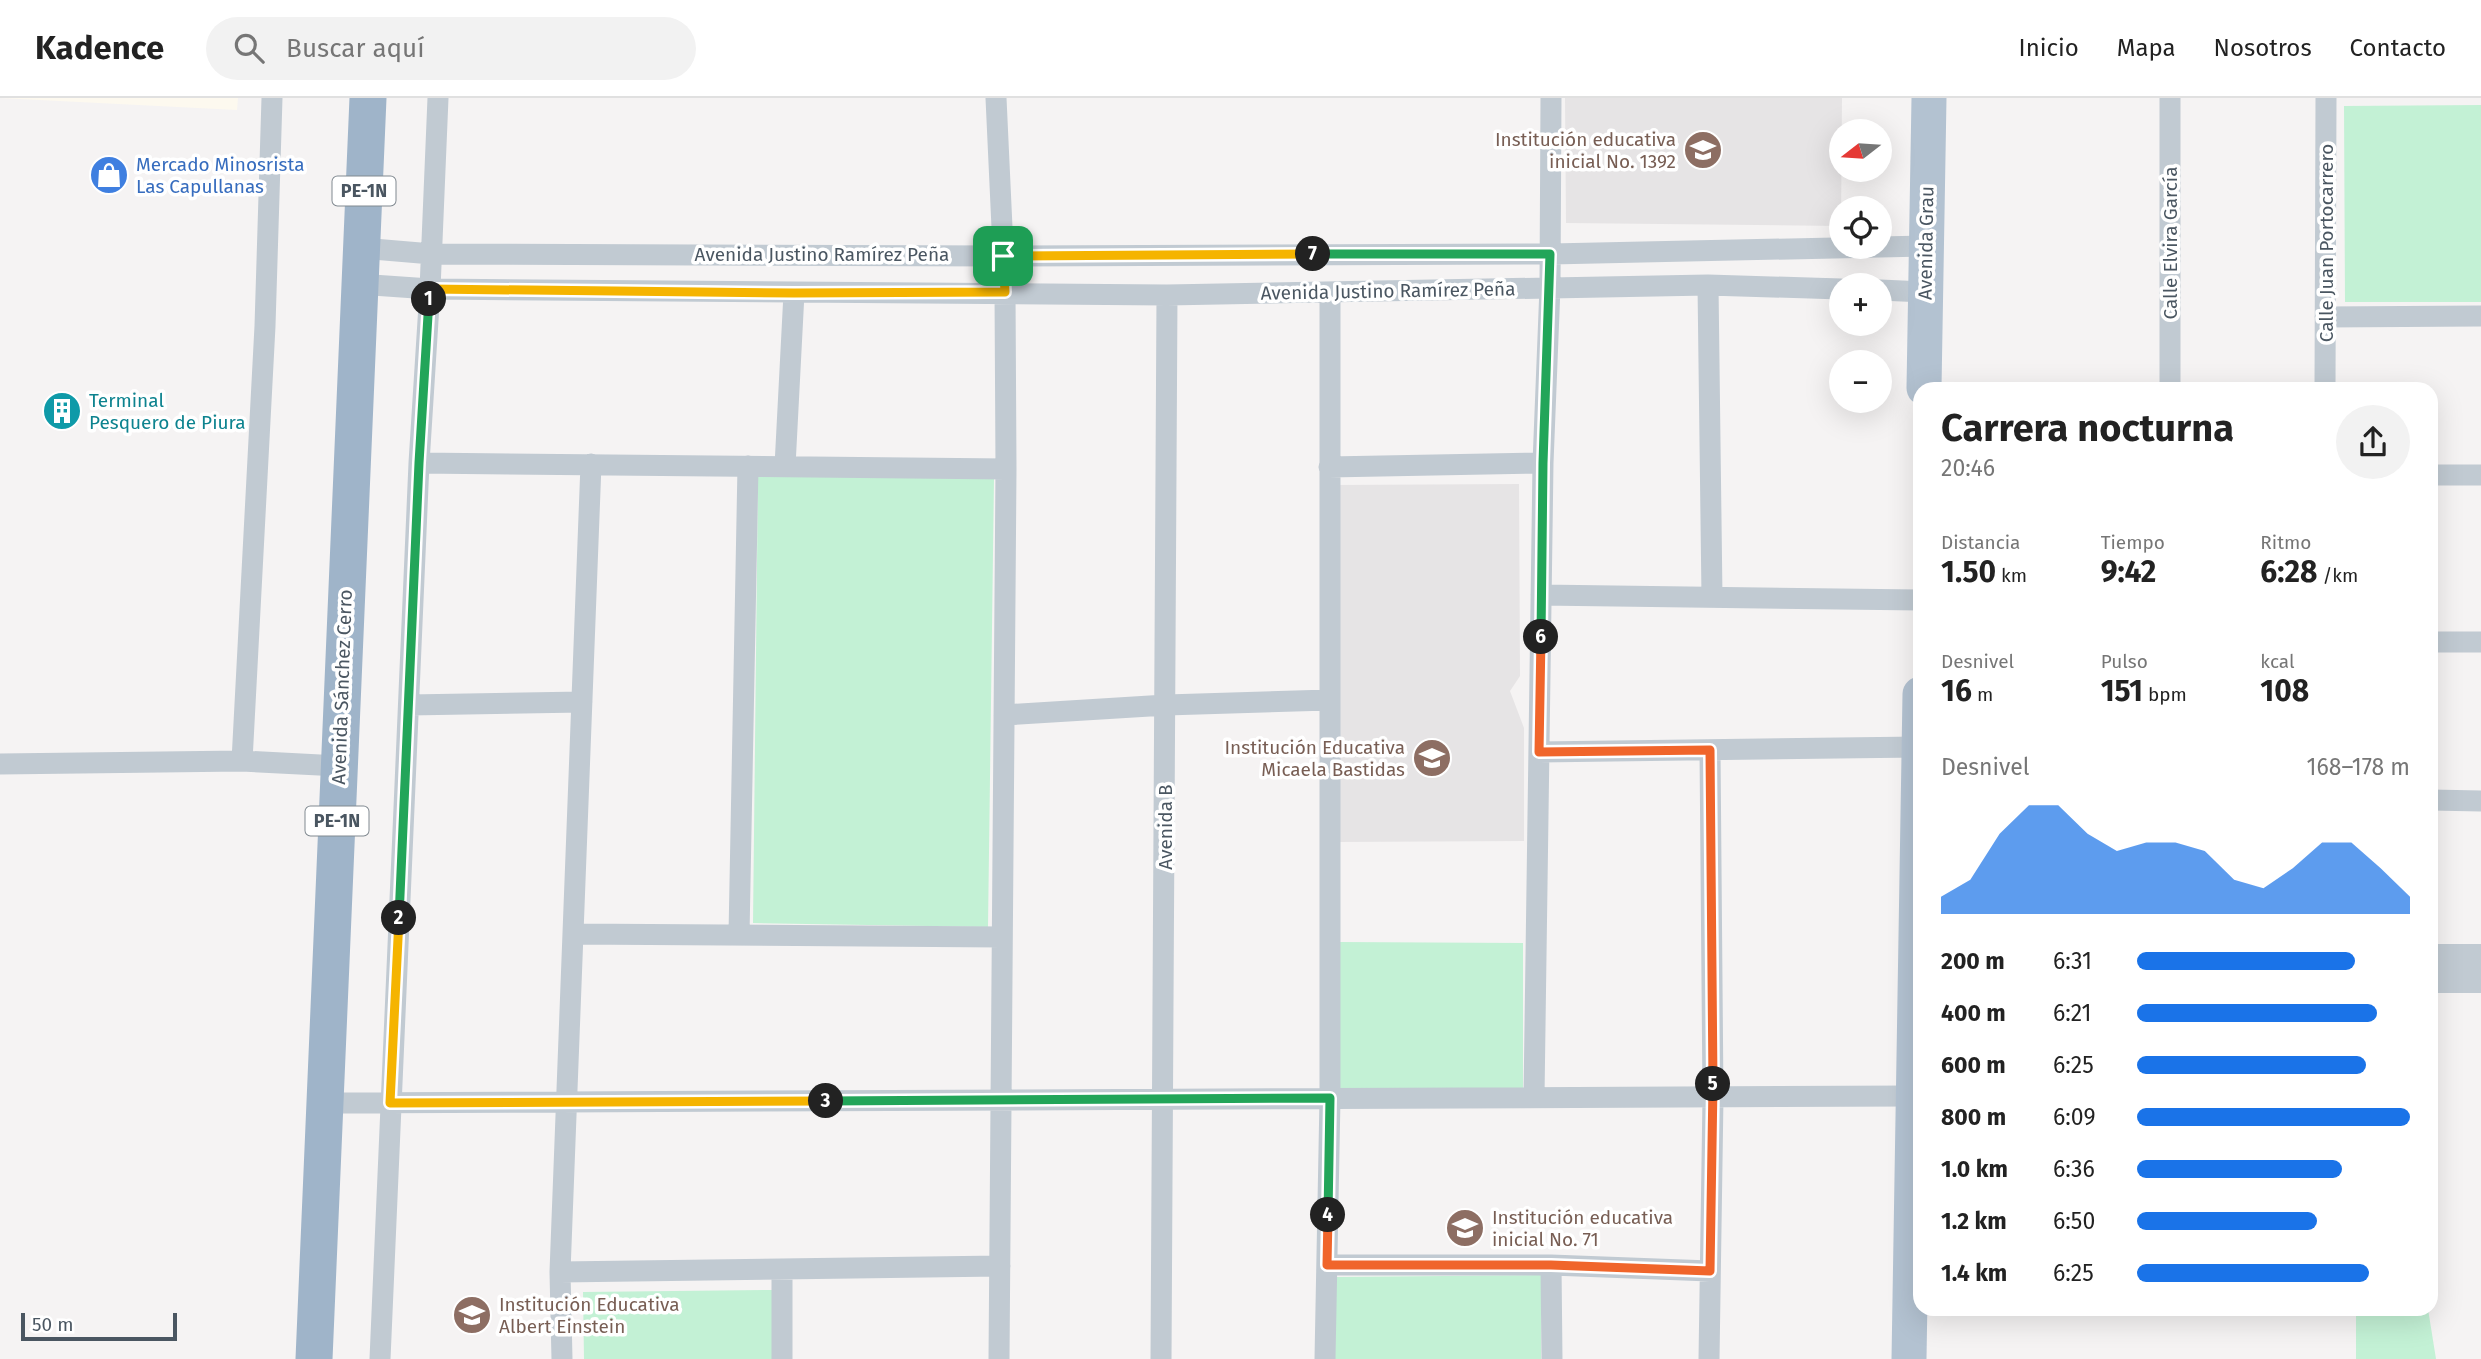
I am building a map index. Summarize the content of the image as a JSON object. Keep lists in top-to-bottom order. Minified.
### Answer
{"streets":{"highway":["PE-1N","Avenida Sánchez Cerro"],"main road":["Avenida Grau"],"street":["Calle Elvira García","Calle Juan Portocarrero","Avenida Justino Ramírez Peña","Avenida B"]},"crossings":[["Avenida Grau","Avenida Justino Ramírez Peña"],["Avenida Justino Ramírez Peña","Avenida Sánchez Cerro"],["Avenida Justino Ramírez Peña","Avenida B"]],"places":{"school or university":["Institución educativa inicial No. 1392","Institución Educativa Micaela Bastidas","Institución educativa inicial No. 71","Institución Educativa Albert Einstein"],"shop":["Mercado Minosrista Las Capullanas"],"building":["Terminal Pesquero de Piura"]},"scale_bar":"50 m","north":"left","page":{"header":"Kadence","search":"Buscar aquí","nav":["Inicio","Mapa","Nosotros","Contacto"],"map_buttons":["+","−"],"pins":["7","1","6","2","5","3","4"],"heading":["Carrera nocturna","20:46"],"stats":[["Distancia","1.50 km"],["Tiempo","9:42"],["Ritmo","6:28 /km"],["Desnivel","16 m"],["Pulso","151 bpm"],["kcal","108"]],"chart":["Desnivel","168–178 m"],"list":[{"name":"200 m","note":"6:31"},{"name":"400 m","note":"6:21"},{"name":"600 m","note":"6:25"},{"name":"800 m","note":"6:09"},{"name":"1.0 km","note":"6:36"},{"name":"1.2 km","note":"6:50"},{"name":"1.4 km","note":"6:25"}],"scale":"50 m"}}
